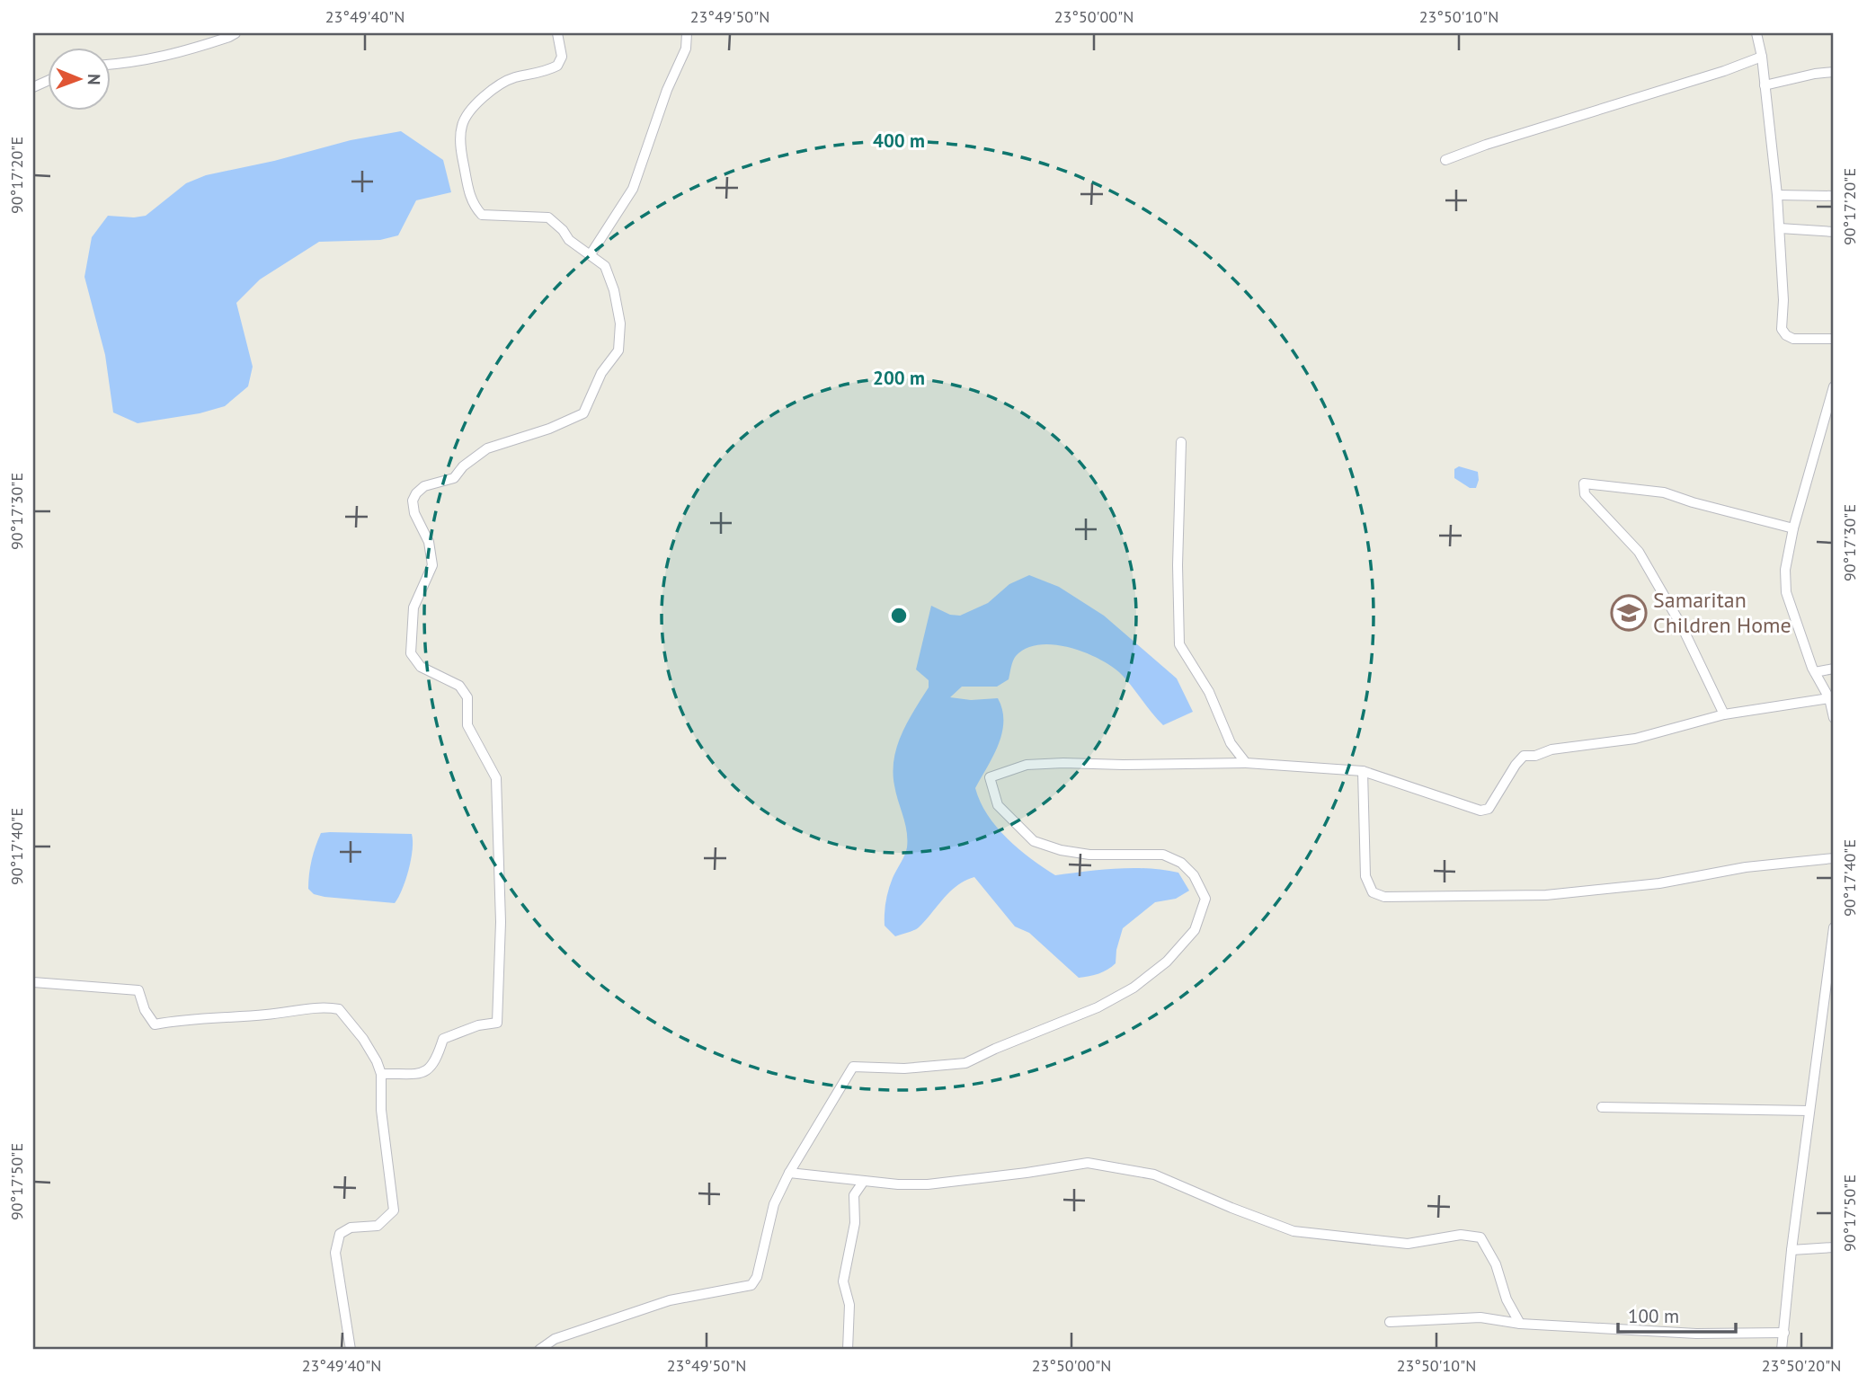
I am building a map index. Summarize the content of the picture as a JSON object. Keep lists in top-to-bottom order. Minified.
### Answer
{"places":{"school or university":["Samaritan Children Home"]},"scale_bar":"100 m","north":"right","coordinates":["23°49'40\"N","23°49'50\"N","23°50'00\"N","23°50'10\"N","90°17'20\"E","90°17'30\"E","90°17'40\"E","90°17'50\"E","23°50'20\"N"],"rings":["400 m","200 m"]}
